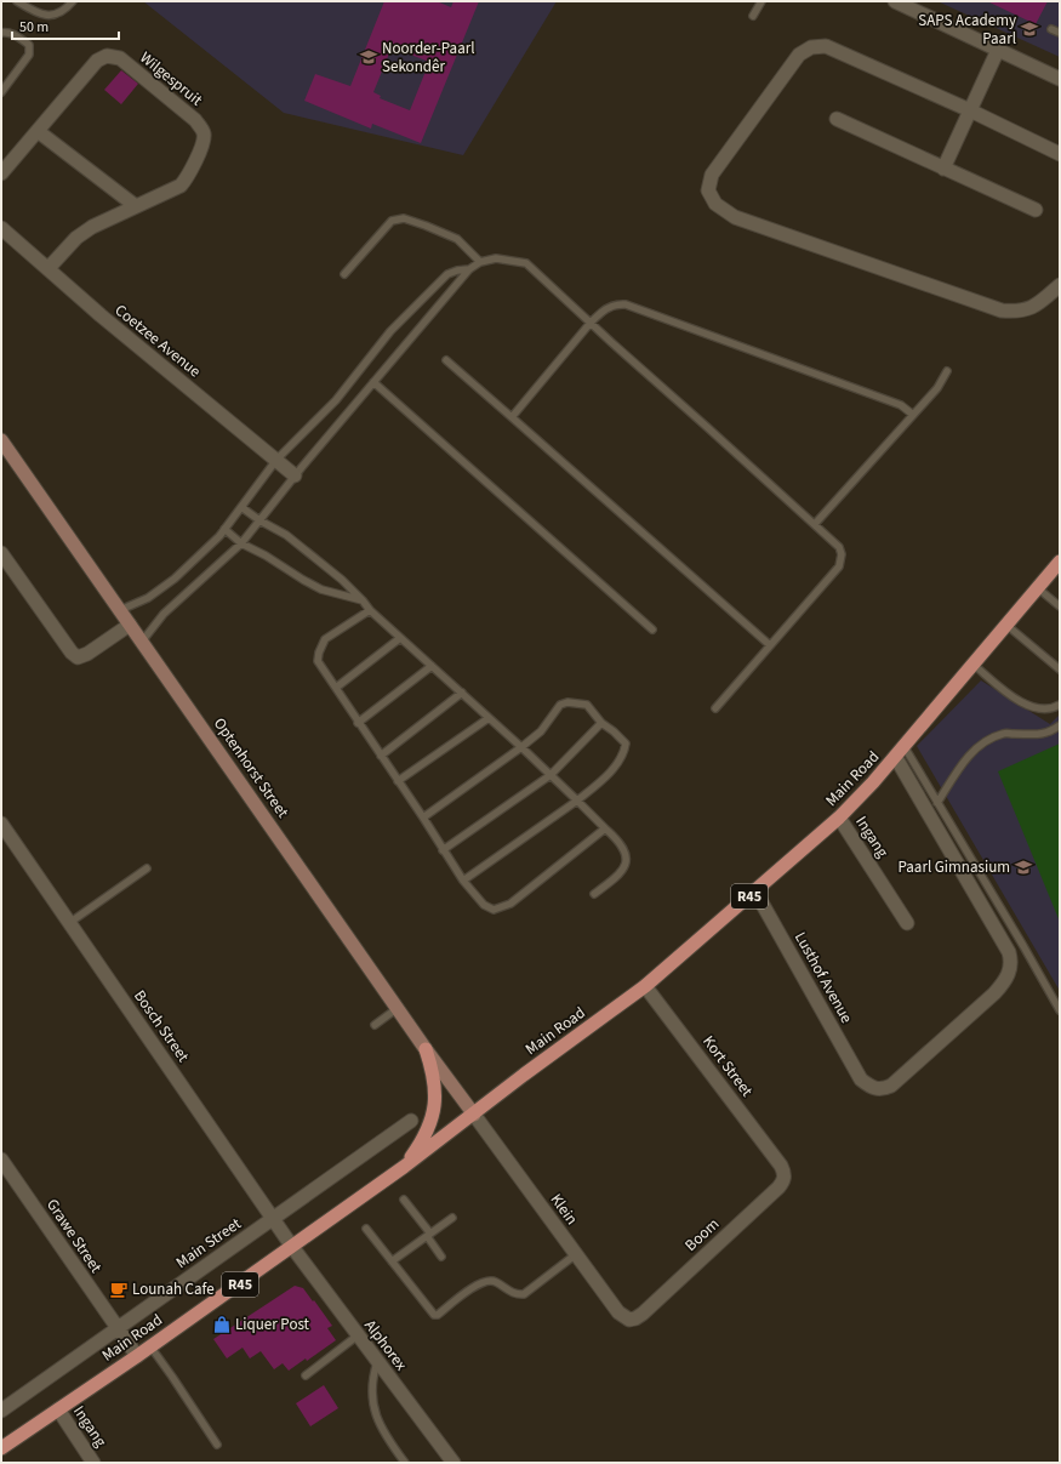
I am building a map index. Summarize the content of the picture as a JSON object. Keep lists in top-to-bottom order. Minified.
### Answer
{"streets":{"main road":["Optenhorst Street","Main Road","R45"],"street":["Wilgespruit","Coetzee Avenue","Ingang","Lusthof Avenue","Bosch Street","Kort Street","Klein","Boom","Grawe Street","Main Street","Alphorex"]},"crossings":[["Wilgespruit","Coetzee Avenue"],["Optenhorst Street","Main Road"],["Optenhorst Street","Klein"],["Main Road","Ingang"],["Main Road","Lusthof Avenue"],["Main Road","Bosch Street"],["Main Road","Kort Street"],["Main Road","Klein"],["Main Road","Grawe Street"],["Main Road","Alphorex"],["Bosch Street","Main Street"],["Bosch Street","Alphorex"],["Kort Street","Boom"],["Klein","Boom"],["Grawe Street","Main Street"]],"places":{"school or university":["SAPS Academy Paarl","Noorder-Paarl Sekondêr","Paarl Gimnasium"],"cafe":["Lounah Cafe"],"shop":["Liquer Post"]},"scale_bar":"50 m"}
